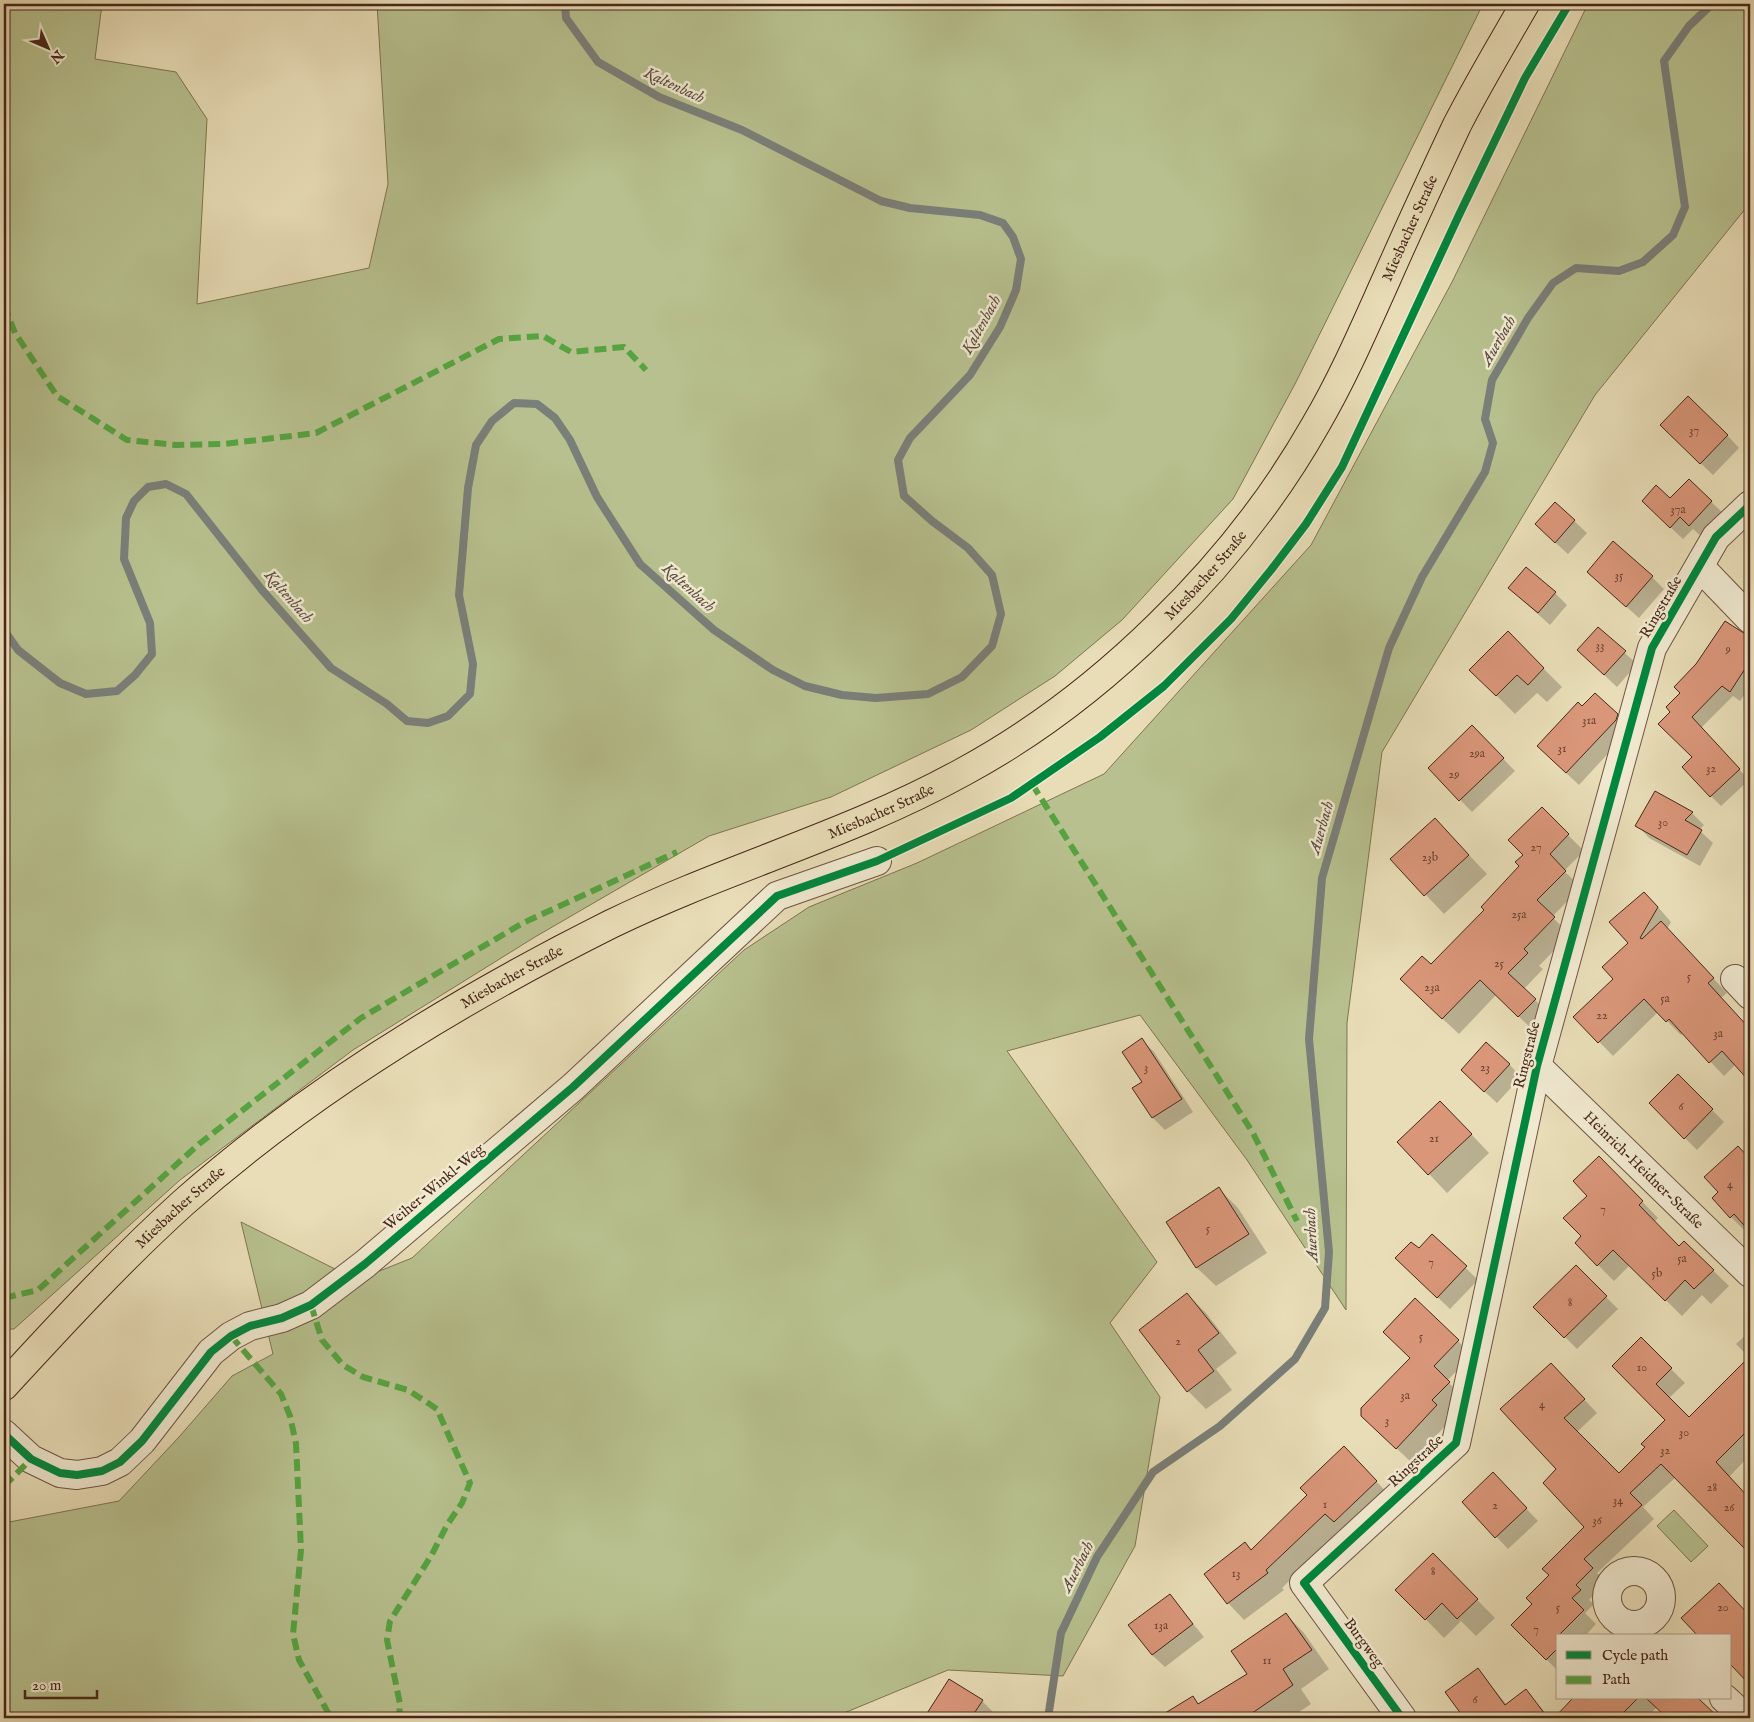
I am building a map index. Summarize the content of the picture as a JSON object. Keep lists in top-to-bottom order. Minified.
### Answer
{"streets":{"main road":["Miesbacher Straße"],"street":["Ringstraße","Heinrich-Heidner-Straße","Weiher-Winkl-Weg","Burgweg"]},"crossings":[["Ringstraße","Heinrich-Heidner-Straße"],["Ringstraße","Burgweg"]],"water":["Kaltenbach","Auerbach"],"house_numbers":["37","37a","35","33","9","31a","31","29a","32","29","30","27","23b","25a","25","5","23a","5a","22","3a","3","23","6","21","4","7","5","5a","7","5b","8","5","2","10","3a","4","3","30","32","28","34","1","2","26","36","8","13","5","20","13a","7","11","6"],"legend":["Cycle path","Path"],"scale_bar":"20 m","north":"bottom right"}
